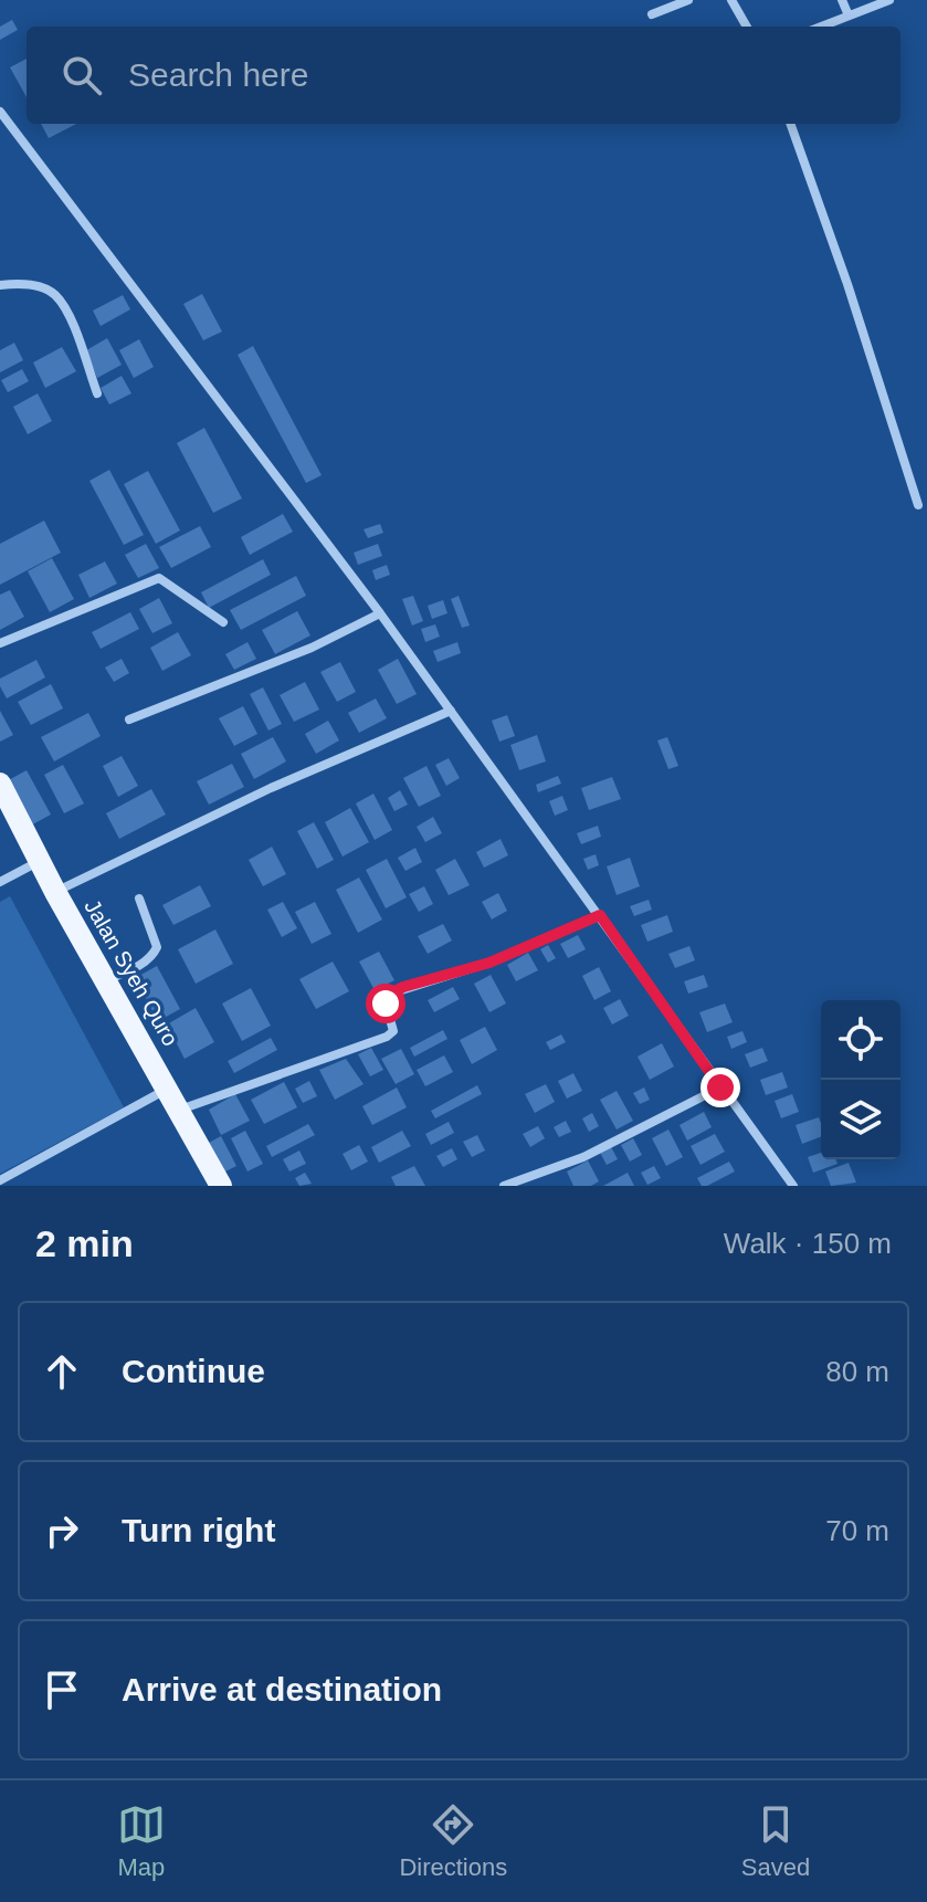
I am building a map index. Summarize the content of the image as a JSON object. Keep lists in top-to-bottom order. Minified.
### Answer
{"streets":{"main road":["Jalan Syeh Quro"]},"page":{"search":"Search here","heading":["2 min","Walk · 150 m"],"list":[["Continue","80 m"],["Turn right","70 m"],"Arrive at destination"],"nav":["Map","Directions","Saved"]}}
